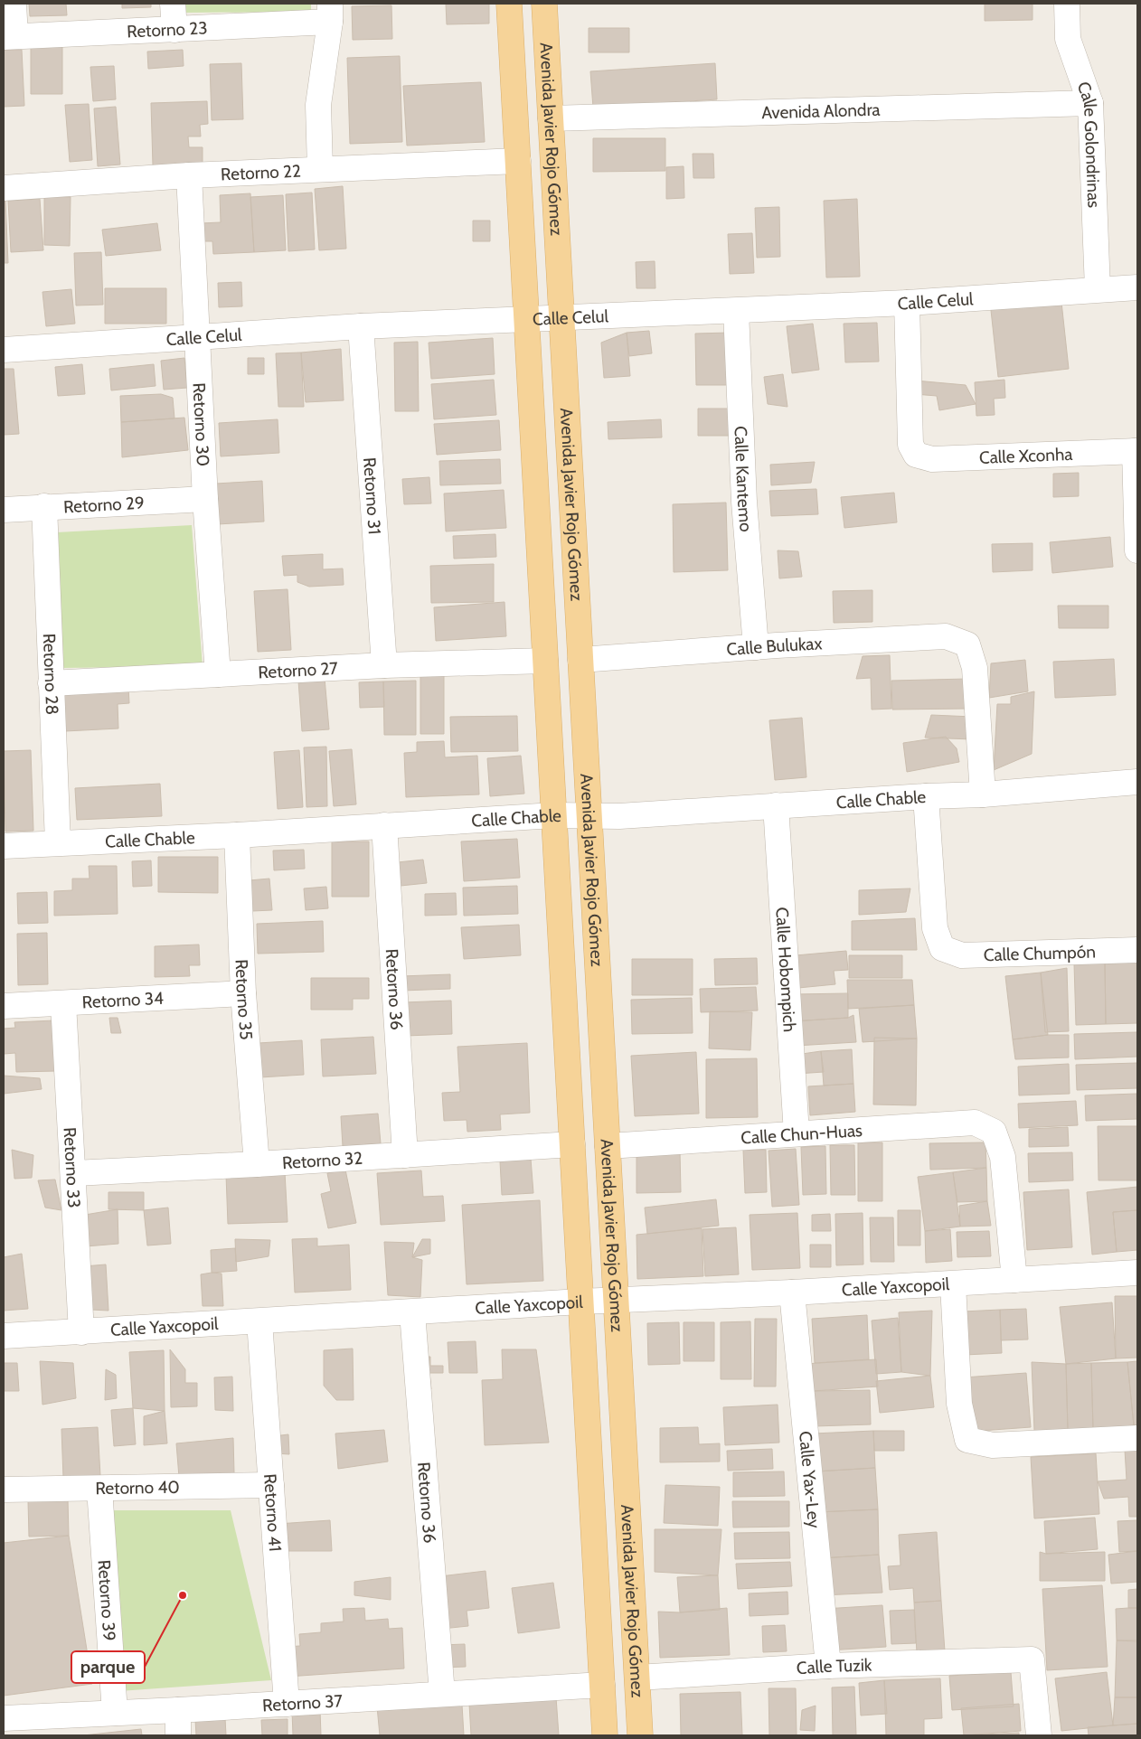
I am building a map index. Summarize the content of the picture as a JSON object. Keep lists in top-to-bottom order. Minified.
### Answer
{"streets":{"main road":["Avenida Javier Rojo Gómez"],"street":["Retorno 23","Avenida Alondra","Calle Golondrinas","Retorno 22","Calle Celul","Retorno 30","Calle Xconha","Calle Kantemo","Retorno 31","Retorno 29","Calle Bulukax","Retorno 27","Retorno 28","Calle Chable","Calle Chumpón","Calle Hobompich","Retorno 36","Retorno 35","Retorno 34","Calle Chun-Huas","Retorno 32","Retorno 33","Calle Yaxcopoil","Calle Yax-Ley","Retorno 40","Retorno 41","Retorno 39","Calle Tuzik","Retorno 37"]},"crossings":[["Avenida Alondra","Avenida Javier Rojo Gómez"],["Avenida Alondra","Calle Golondrinas"],["Avenida Javier Rojo Gómez","Retorno 22"],["Avenida Javier Rojo Gómez","Calle Celul"],["Avenida Javier Rojo Gómez","Calle Bulukax"],["Avenida Javier Rojo Gómez","Retorno 27"],["Avenida Javier Rojo Gómez","Calle Chable"],["Avenida Javier Rojo Gómez","Calle Chun-Huas"],["Avenida Javier Rojo Gómez","Retorno 32"],["Avenida Javier Rojo Gómez","Calle Yaxcopoil"],["Avenida Javier Rojo Gómez","Calle Tuzik"],["Avenida Javier Rojo Gómez","Retorno 37"],["Calle Golondrinas","Calle Celul"],["Retorno 22","Retorno 30"],["Calle Celul","Retorno 30"],["Calle Celul","Calle Xconha"],["Calle Celul","Calle Kantemo"],["Calle Celul","Retorno 31"],["Retorno 30","Retorno 29"],["Retorno 30","Retorno 27"],["Calle Kantemo","Calle Bulukax"],["Retorno 31","Retorno 27"],["Retorno 29","Retorno 28"],["Calle Bulukax","Calle Chable"],["Retorno 27","Retorno 28"],["Retorno 28","Calle Chable"],["Calle Chable","Calle Chumpón"],["Calle Chable","Calle Hobompich"],["Calle Chable","Retorno 36"],["Calle Chable","Retorno 35"],["Calle Hobompich","Calle Chun-Huas"],["Retorno 36","Retorno 32"],["Retorno 36","Calle Yaxcopoil"],["Retorno 36","Retorno 37"],["Retorno 35","Retorno 34"],["Retorno 35","Retorno 32"],["Retorno 34","Retorno 33"],["Calle Chun-Huas","Calle Yaxcopoil"],["Retorno 32","Retorno 33"],["Retorno 33","Calle Yaxcopoil"],["Calle Yaxcopoil","Calle Yax-Ley"],["Calle Yaxcopoil","Retorno 41"],["Calle Yax-Ley","Calle Tuzik"],["Retorno 40","Retorno 41"],["Retorno 40","Retorno 39"],["Retorno 41","Retorno 37"],["Retorno 39","Retorno 37"]],"places":["parque"]}
